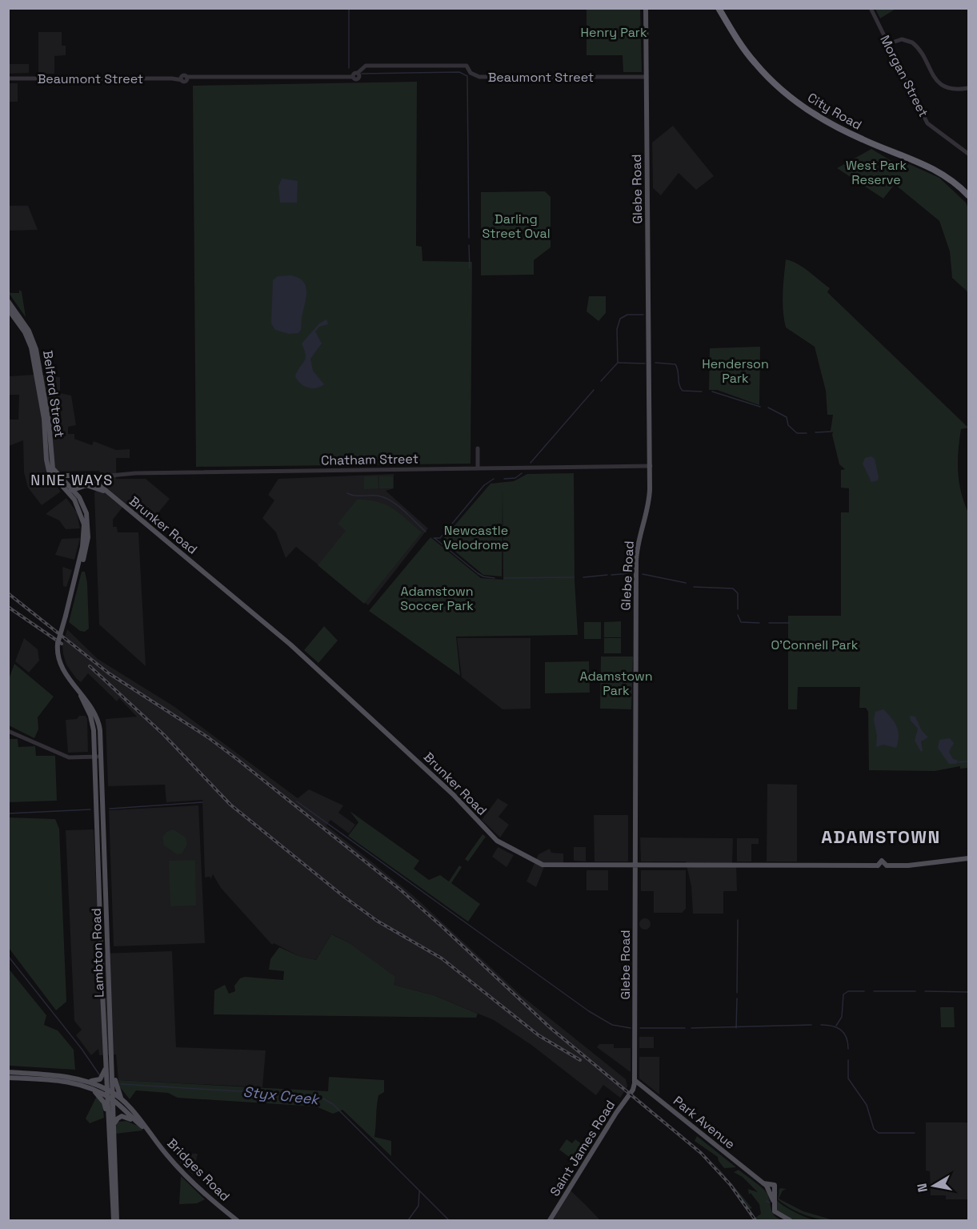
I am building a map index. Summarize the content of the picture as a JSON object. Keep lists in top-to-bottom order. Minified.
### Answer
{"streets":{"highway":["City Road"],"main road":["Glebe Road","Belford Street","Chatham Street","Brunker Road","Lambton Road","Park Avenue","Saint James Road","Bridges Road"],"street":["Morgan Street","Beaumont Street"]},"crossings":[["Beaumont Street","Glebe Road"],["Glebe Road","Chatham Street"],["Glebe Road","Brunker Road"],["Glebe Road","Park Avenue"],["Glebe Road","Saint James Road"],["Belford Street","Chatham Street"],["Belford Street","Lambton Road"],["Chatham Street","Brunker Road"],["Chatham Street","Lambton Road"],["Lambton Road","Bridges Road"]],"districts":["NINE WAYS","ADAMSTOWN"],"water":["Styx Creek"],"parks":["Henry Park","West Park Reserve","Darling Street Oval","Henderson Park","Newcastle Velodrome","Adamstown Soccer Park","O'Connell Park","Adamstown Park"],"north":"left"}
